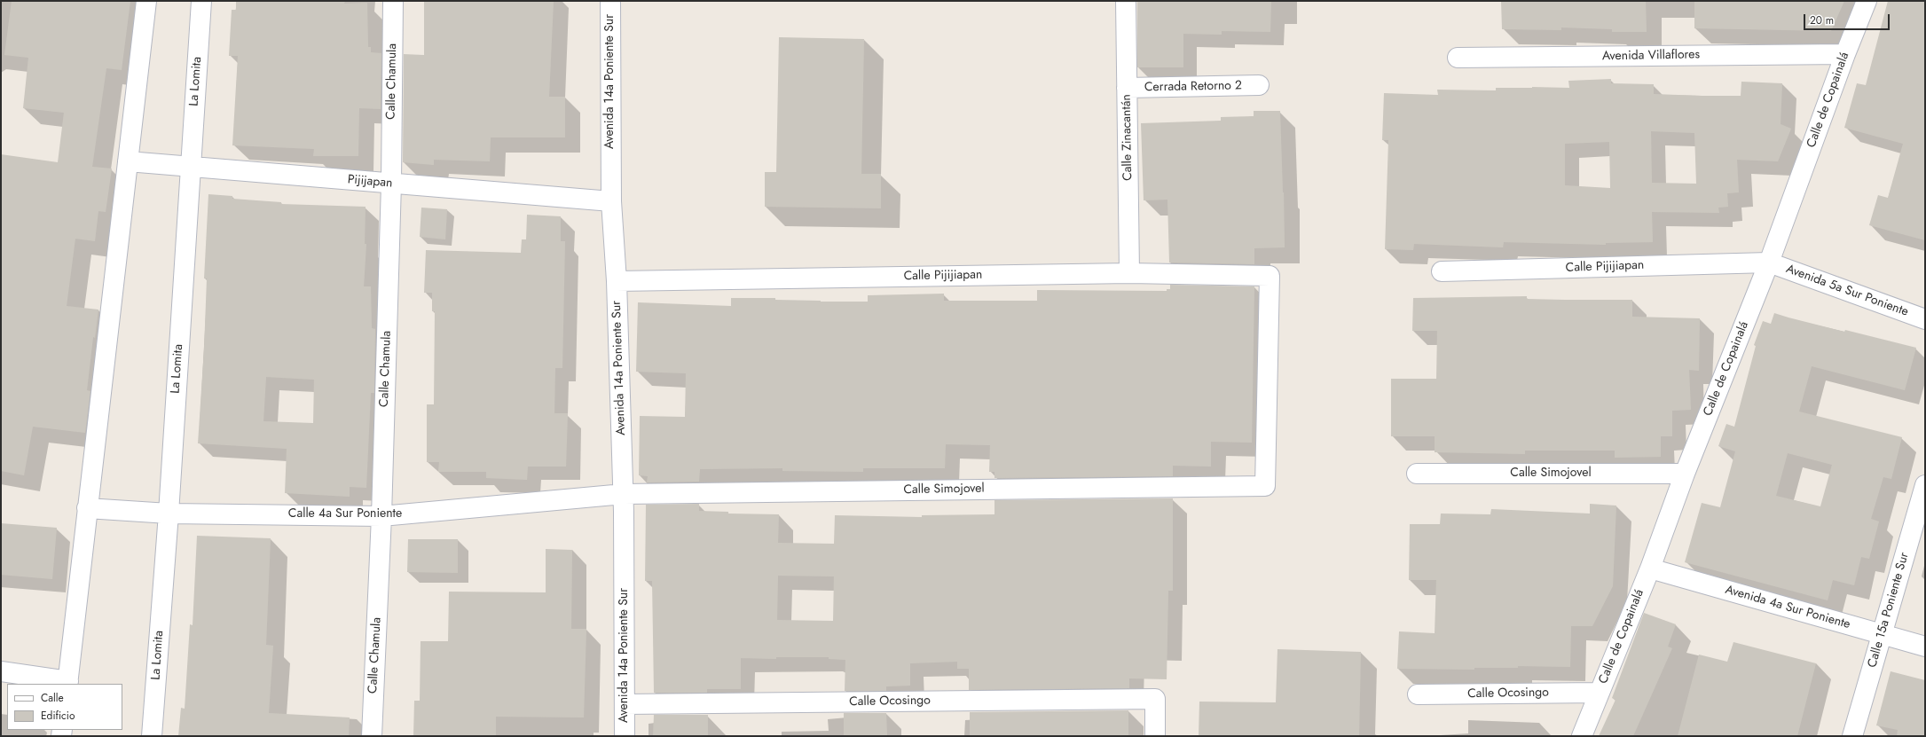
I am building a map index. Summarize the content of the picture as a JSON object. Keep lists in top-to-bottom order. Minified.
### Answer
{"streets":{"street":["Avenida Villaflores","La Lomita","Calle Chamula","Avenida 14a Poniente Sur","Cerrada Retorno 2","Calle de Copainalá","Calle Zinacantán","Pijijapan","Calle Pijijiapan","Avenida 5a Sur Poniente","Calle Simojovel","Calle 4a Sur Poniente","Avenida 4a Sur Poniente","Calle 15a Poniente Sur","Calle Ocosingo"]},"crossings":[["Avenida Villaflores","Calle de Copainalá"],["La Lomita","Pijijapan"],["La Lomita","Calle 4a Sur Poniente"],["Calle Chamula","Pijijapan"],["Calle Chamula","Calle 4a Sur Poniente"],["Avenida 14a Poniente Sur","Pijijapan"],["Avenida 14a Poniente Sur","Calle Pijijiapan"],["Avenida 14a Poniente Sur","Calle Simojovel"],["Avenida 14a Poniente Sur","Calle 4a Sur Poniente"],["Avenida 14a Poniente Sur","Calle Ocosingo"],["Cerrada Retorno 2","Calle Zinacantán"],["Calle de Copainalá","Calle Pijijiapan"],["Calle de Copainalá","Avenida 5a Sur Poniente"],["Calle de Copainalá","Calle Simojovel"],["Calle de Copainalá","Avenida 4a Sur Poniente"],["Calle de Copainalá","Calle Ocosingo"],["Calle Zinacantán","Calle Pijijiapan"],["Calle Pijijiapan","Avenida 5a Sur Poniente"],["Calle Pijijiapan","Calle Simojovel"],["Calle Simojovel","Calle 4a Sur Poniente"],["Avenida 4a Sur Poniente","Calle 15a Poniente Sur"]],"legend":["Calle","Edificio"],"scale_bar":"20 m"}
